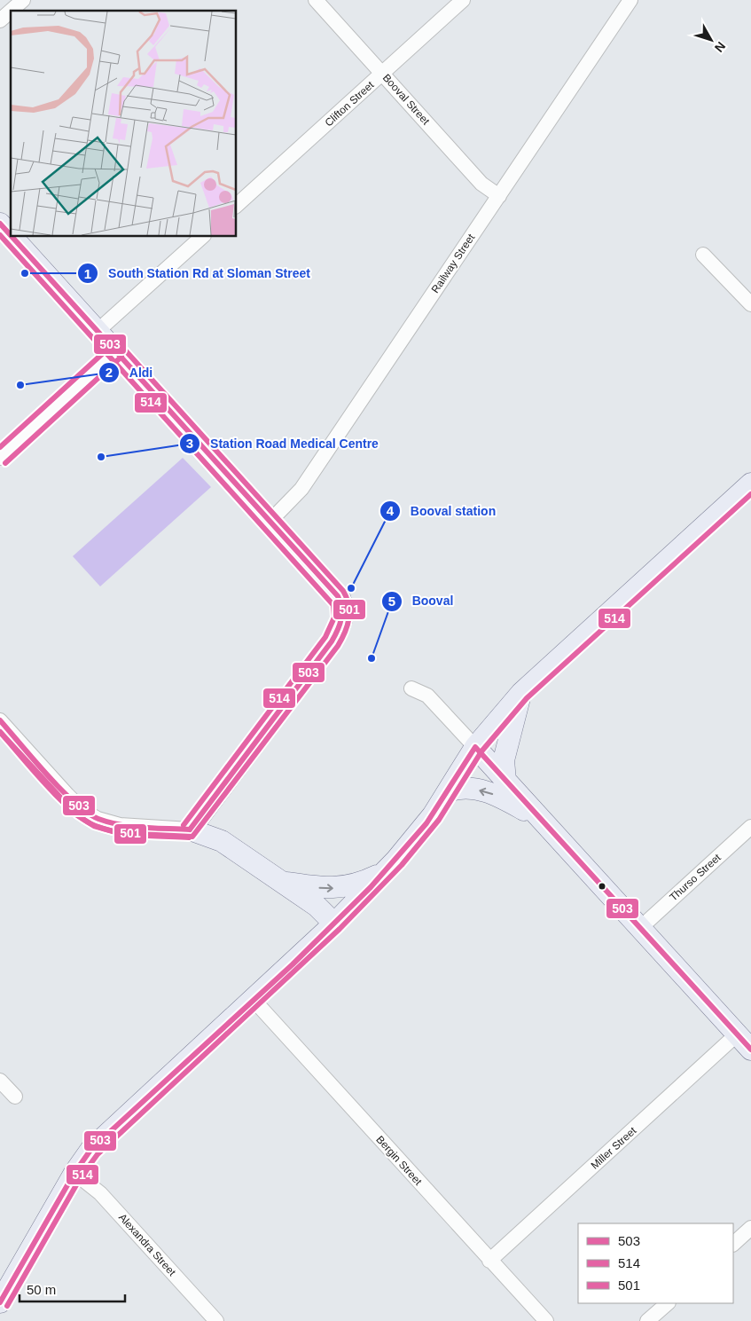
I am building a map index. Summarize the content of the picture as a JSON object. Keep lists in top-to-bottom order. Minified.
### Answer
{"streets":{"street":["Booval Street","Clifton Street","Railway Street","Thurso Street","Miller Street","Bergin Street","Alexandra Street"]},"crossings":[["Booval Street","Clifton Street"],["Booval Street","Railway Street"],["Miller Street","Bergin Street"]],"places":["South Station Rd at Sloman Street","Aldi","Station Road Medical Centre","Booval station","Booval"],"lines":["transit line 503","transit line 514","transit line 501"],"legend":["503","514","501"],"scale_bar":"50 m","north":"bottom right"}
